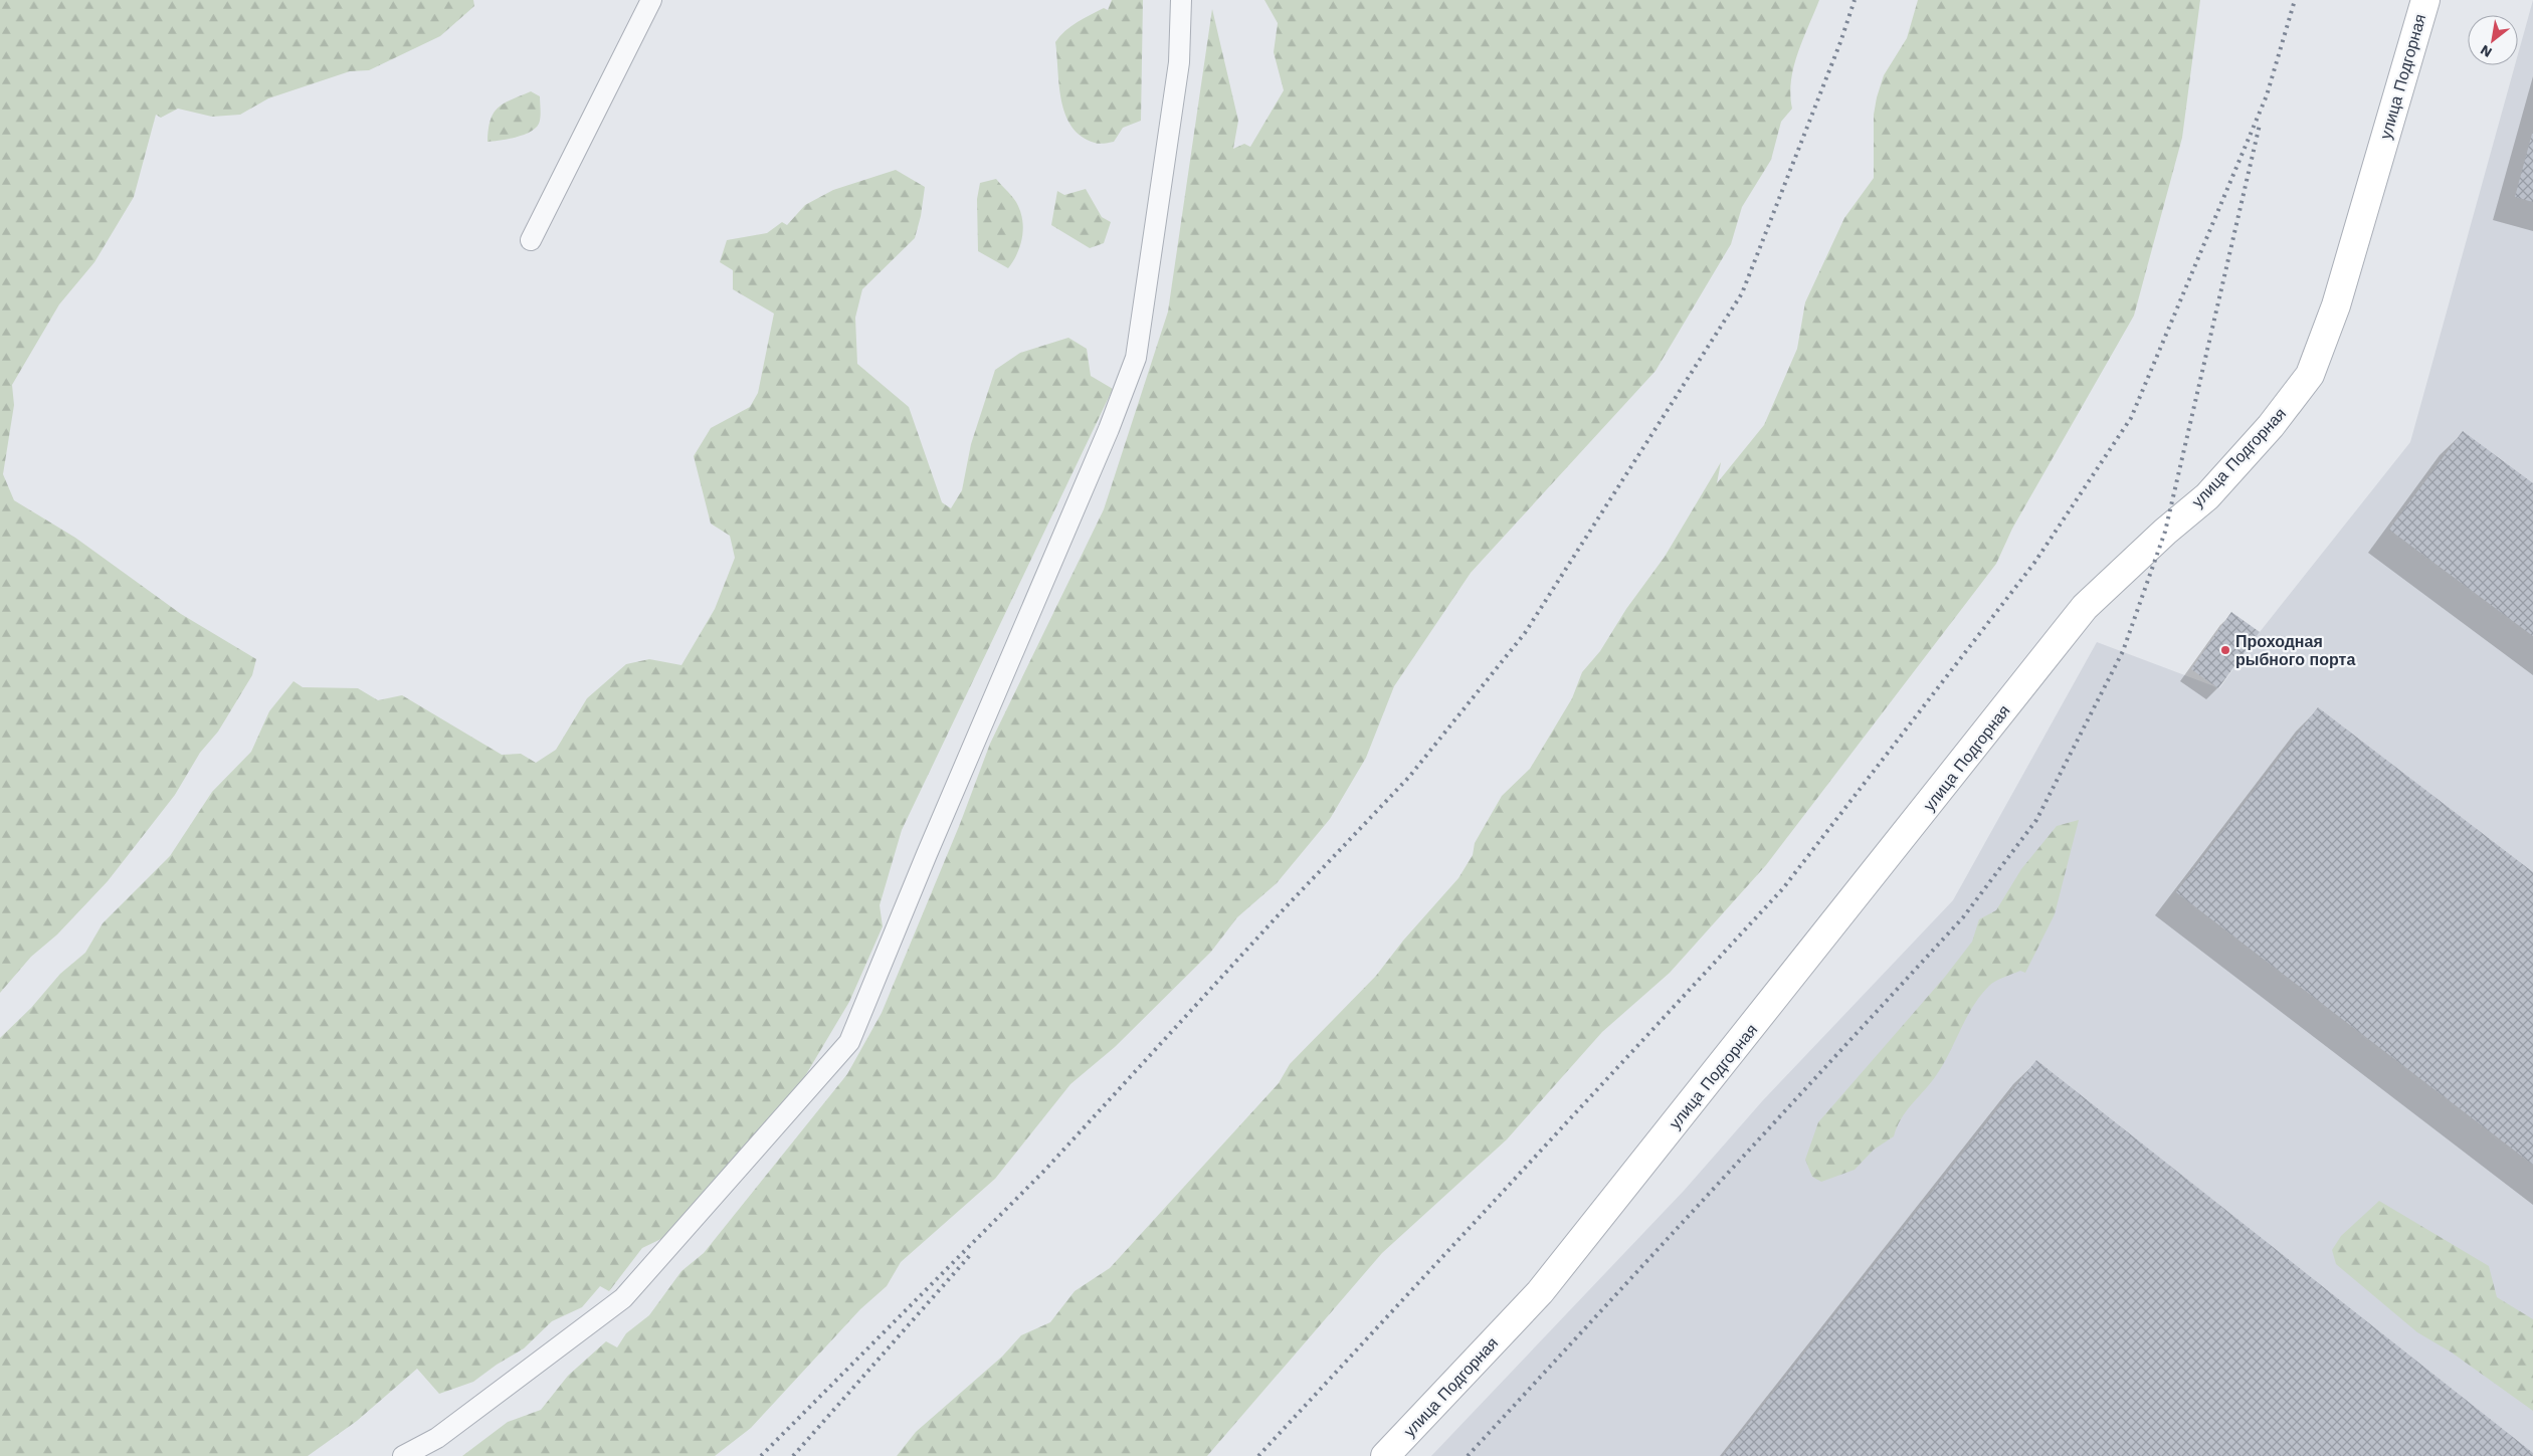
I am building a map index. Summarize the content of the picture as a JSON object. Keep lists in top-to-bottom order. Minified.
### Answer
{"streets":{"main road":["улица Подгорная"]},"places":["Проходная рыбного порта"],"north":"bottom left"}
